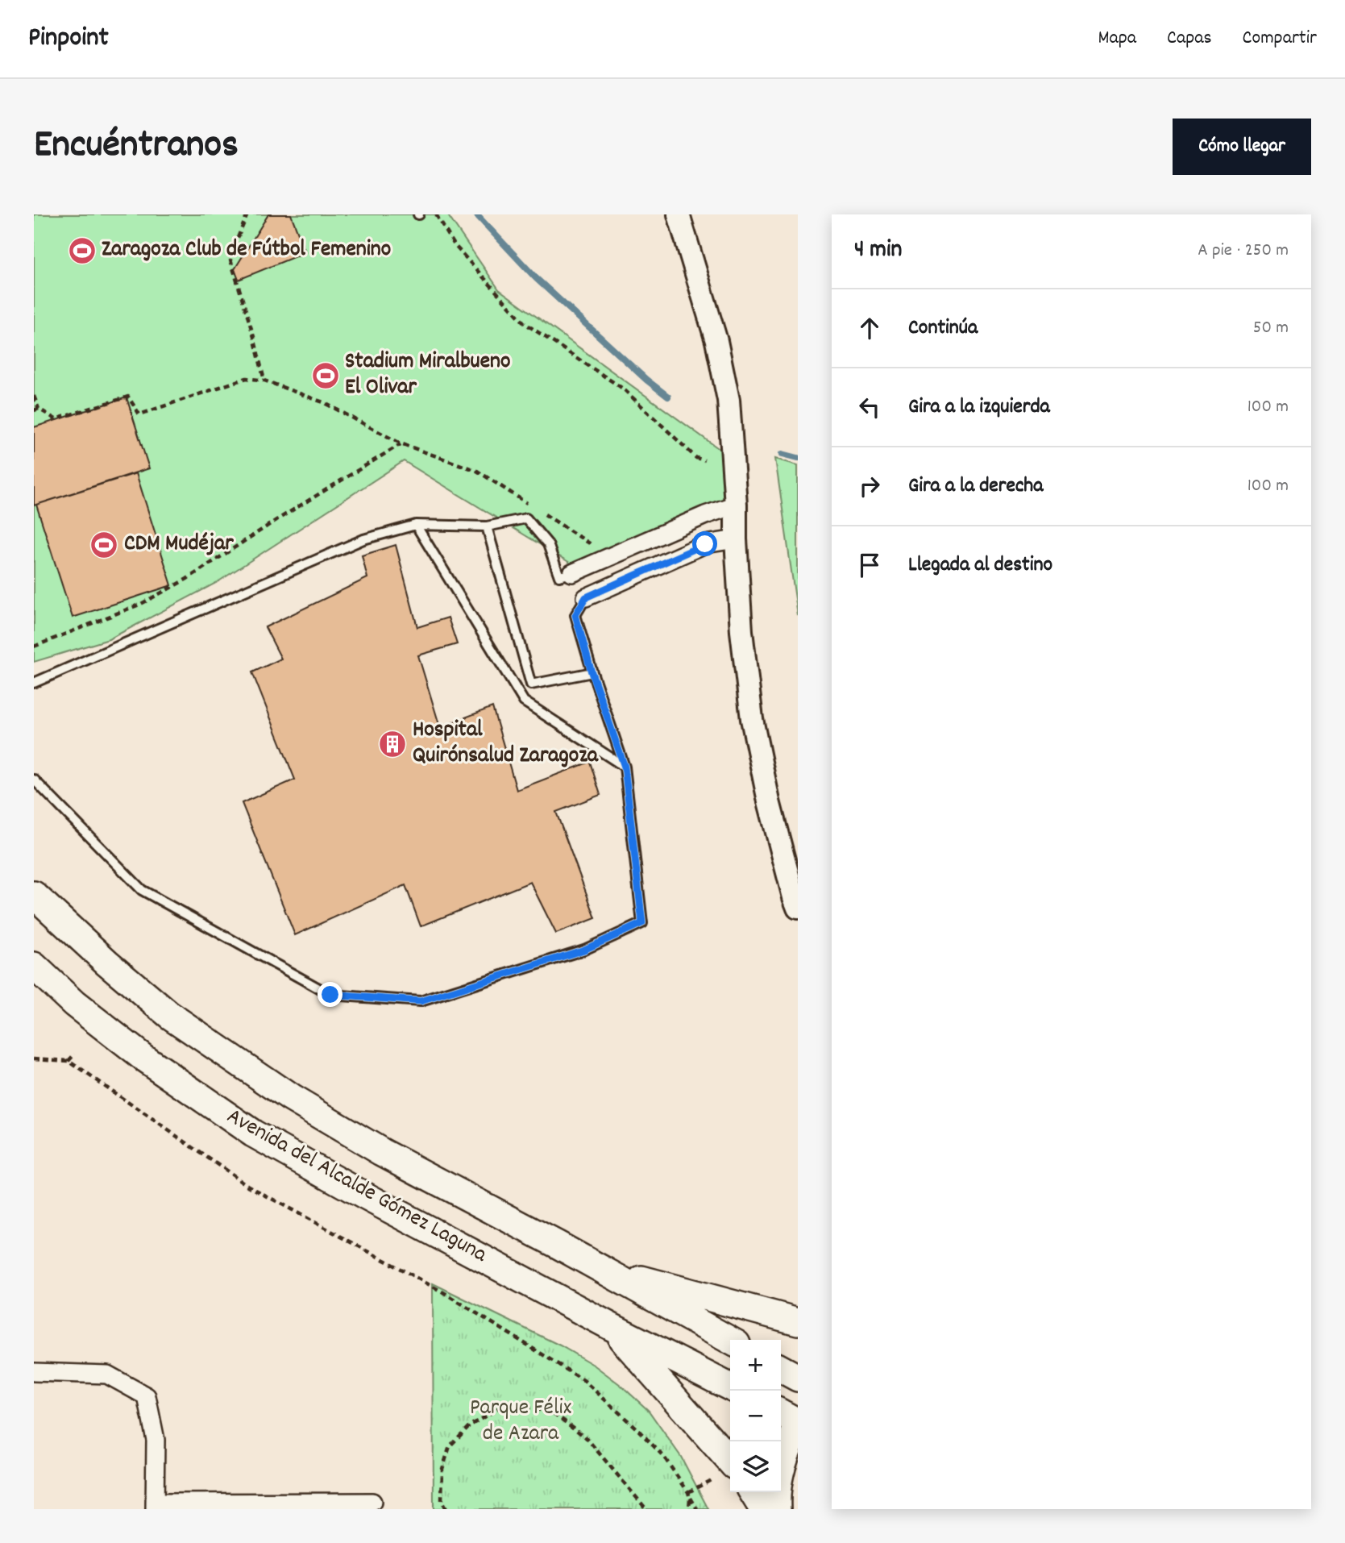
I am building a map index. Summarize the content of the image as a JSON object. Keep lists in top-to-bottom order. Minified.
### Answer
{"streets":{"main road":["Avenida del Alcalde Gómez Laguna"]},"parks":["Parque Félix de Azara"],"places":{"sports":["Zaragoza Club de Fútbol Femenino","Stadium Miralbueno El Olivar","CDM Mudéjar"],"building":["Hospital Quirónsalud Zaragoza"]},"page":{"header":"Pinpoint","nav":["Mapa","Capas","Compartir"],"title":"Encuéntranos","buttons":"Cómo llegar","heading":["4 min","A pie · 250 m"],"list":[["Continúa","50 m"],["Gira a la izquierda","100 m"],["Gira a la derecha","100 m"],"Llegada al destino"],"map_buttons":["+","−"]}}
